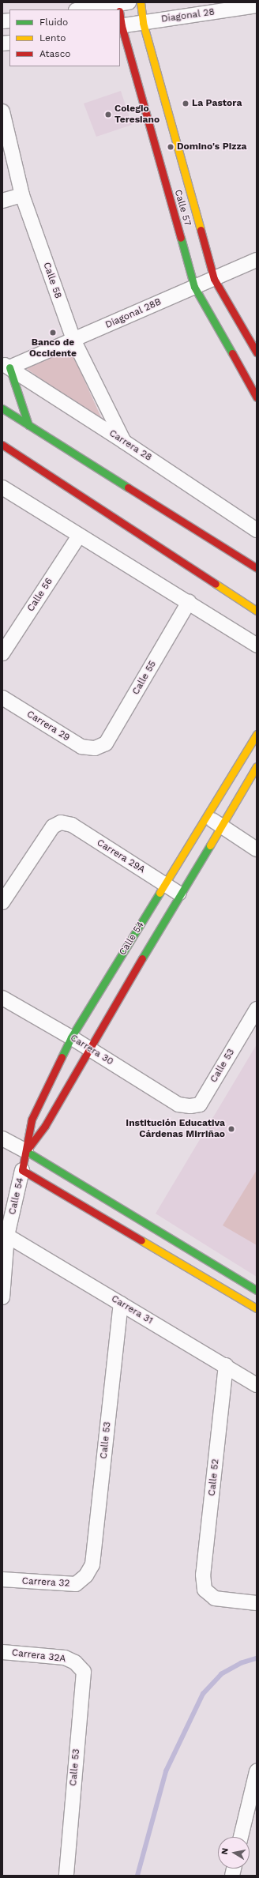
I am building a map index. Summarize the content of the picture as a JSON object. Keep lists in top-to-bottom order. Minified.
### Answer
{"streets":{"street":["Diagonal 28","Calle 57","Calle 58","Diagonal 28B","Carrera 28","Calle 56","Calle 55","Carrera 29","Carrera 29A","Calle 54","Carrera 30","Calle 53","Carrera 31","Calle 52","Carrera 32","Carrera 32A"]},"crossings":[["Diagonal 28","Calle 57"],["Calle 57","Diagonal 28B"],["Calle 58","Diagonal 28B"],["Calle 58","Carrera 28"],["Diagonal 28B","Carrera 28"],["Calle 55","Carrera 29"],["Carrera 29A","Calle 54"],["Calle 54","Carrera 30"],["Calle 54","Carrera 31"],["Carrera 30","Calle 53"],["Calle 53","Carrera 31"],["Calle 53","Carrera 32"],["Calle 53","Carrera 32A"],["Carrera 31","Calle 52"]],"places":["La Pastora","Colegio Teresiano","Domino's Pizza","Banco de Occidente","Institución Educativa Cárdenas Mirriñao"],"legend":["Fluido","Lento","Atasco"],"north":"left"}
